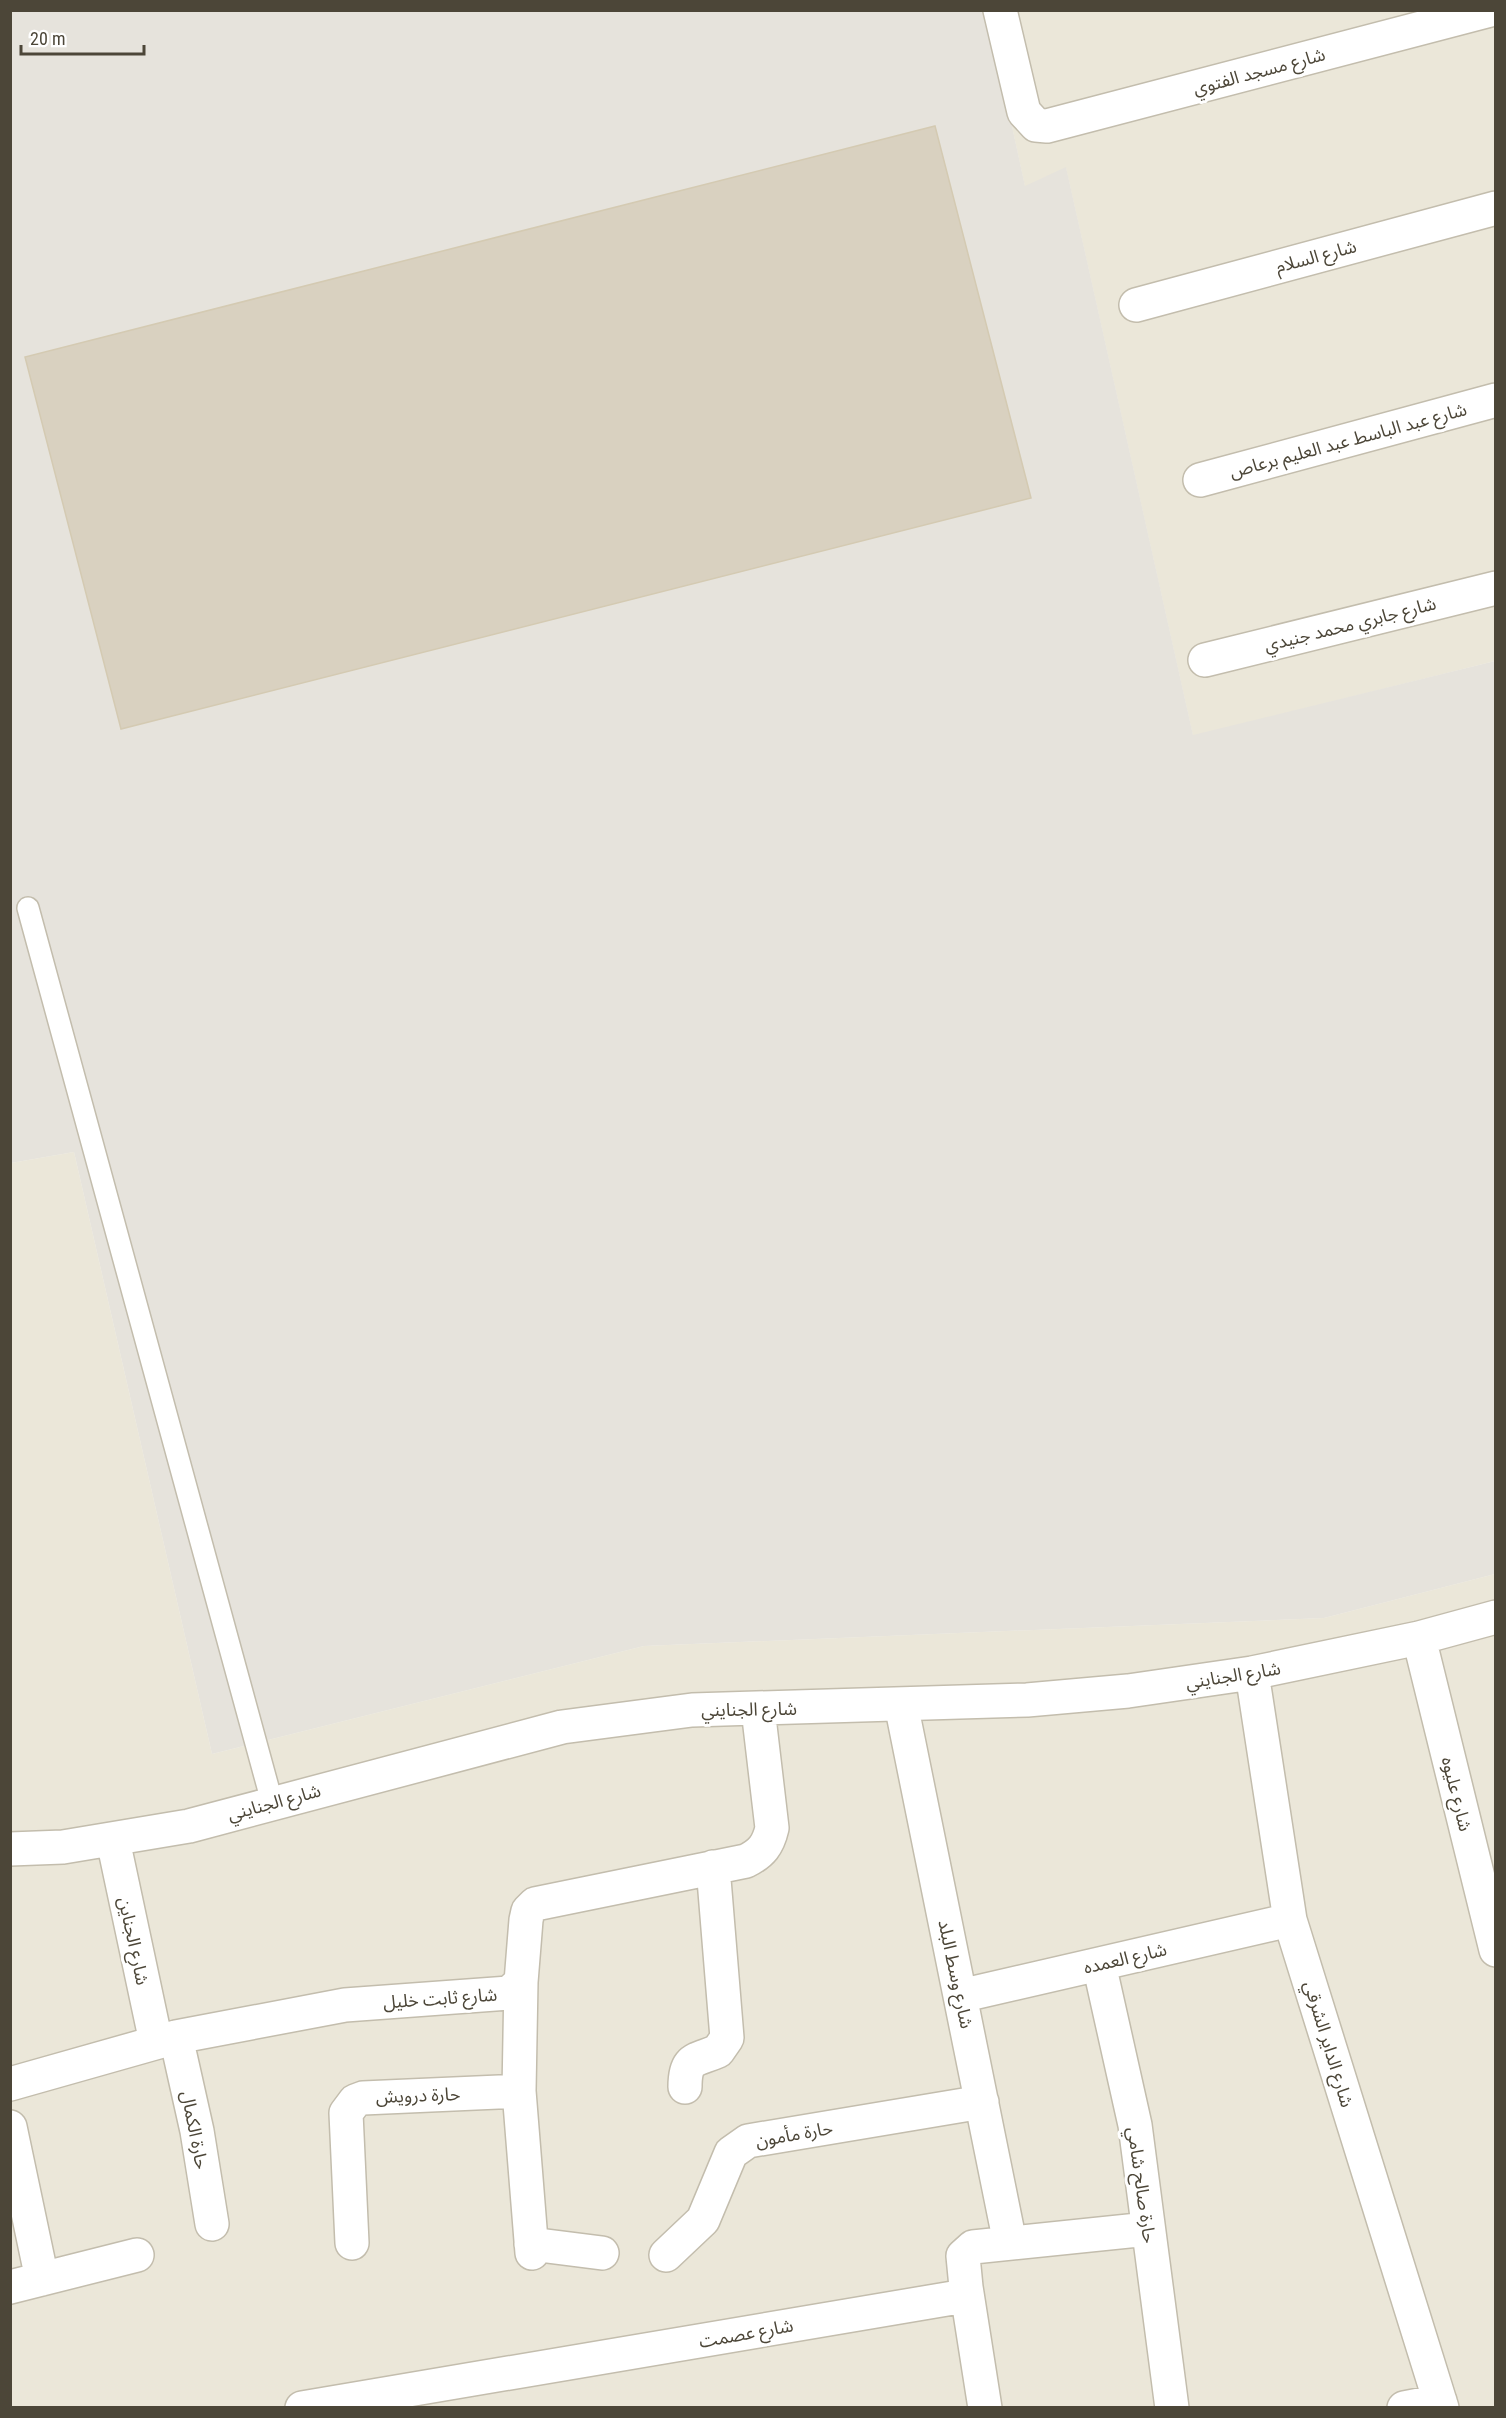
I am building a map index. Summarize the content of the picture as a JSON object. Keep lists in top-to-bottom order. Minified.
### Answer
{"streets":{"street":["شارع مسجد الفتوي","شارع السلام","شارع عبد الباسط عبد العليم برعاص","شارع جابري محمد جنيدي","شارع الجنايني","شارع عليوه","شارع الجناين","شارع العمده","شارع وسط البلد","شارع ثابت خليل","شارع الداير الشرقي","حارة درويش","حارة الكمال","حارة مأمون","حارة صالح شامي","شارع عصمت"]},"crossings":[["شارع الجنايني","شارع عليوه"],["شارع الجنايني","شارع الجناين"],["شارع الجنايني","شارع وسط البلد"],["شارع الجنايني","شارع ثابت خليل"],["شارع الجنايني","شارع الداير الشرقي"],["شارع الجناين","شارع ثابت خليل"],["شارع الجناين","حارة الكمال"],["شارع العمده","شارع وسط البلد"],["شارع العمده","شارع الداير الشرقي"],["شارع العمده","حارة صالح شامي"],["شارع وسط البلد","حارة مأمون"],["شارع ثابت خليل","حارة الكمال"]],"scale_bar":"20 m"}
